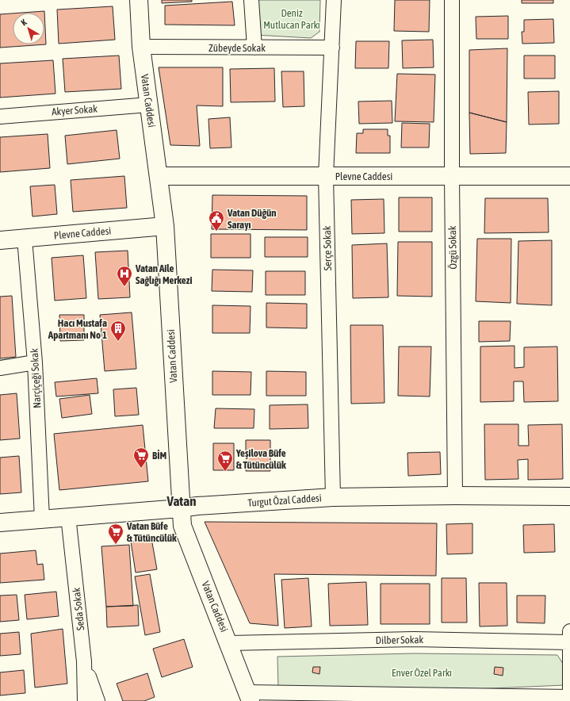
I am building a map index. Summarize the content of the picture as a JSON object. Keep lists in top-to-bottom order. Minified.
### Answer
{"streets":{"street":["Zübeyde Sokak","Vatan Caddesi","Akyer Sokak","Plevne Caddesi","Özgü Sokak","Serçe Sokak","Narçiçeği Sokak","Turgut Özal Caddesi","Seda Sokak","Dilber Sokak"]},"crossings":[["Zübeyde Sokak","Vatan Caddesi"],["Zübeyde Sokak","Serçe Sokak"],["Vatan Caddesi","Akyer Sokak"],["Vatan Caddesi","Plevne Caddesi"],["Vatan Caddesi","Turgut Özal Caddesi"],["Vatan Caddesi","Dilber Sokak"],["Plevne Caddesi","Özgü Sokak"],["Plevne Caddesi","Serçe Sokak"],["Plevne Caddesi","Narçiçeği Sokak"],["Özgü Sokak","Turgut Özal Caddesi"],["Serçe Sokak","Turgut Özal Caddesi"],["Narçiçeği Sokak","Turgut Özal Caddesi"],["Turgut Özal Caddesi","Seda Sokak"]],"districts":["Vatan"],"parks":["Deniz Mutlucan Parkı","Enver Özel Parkı"],"places":{"public building":["Vatan Düğün Sarayı"],"hospital":["Vatan Aile Sağlığı Merkezi"],"building":["Hacı Mustafa Apartmanı No 1"],"supermarket":["BİM","Yeşilova Büfe & Tütüncülük","Vatan Büfe & Tütüncülük"]},"north":"top left"}
